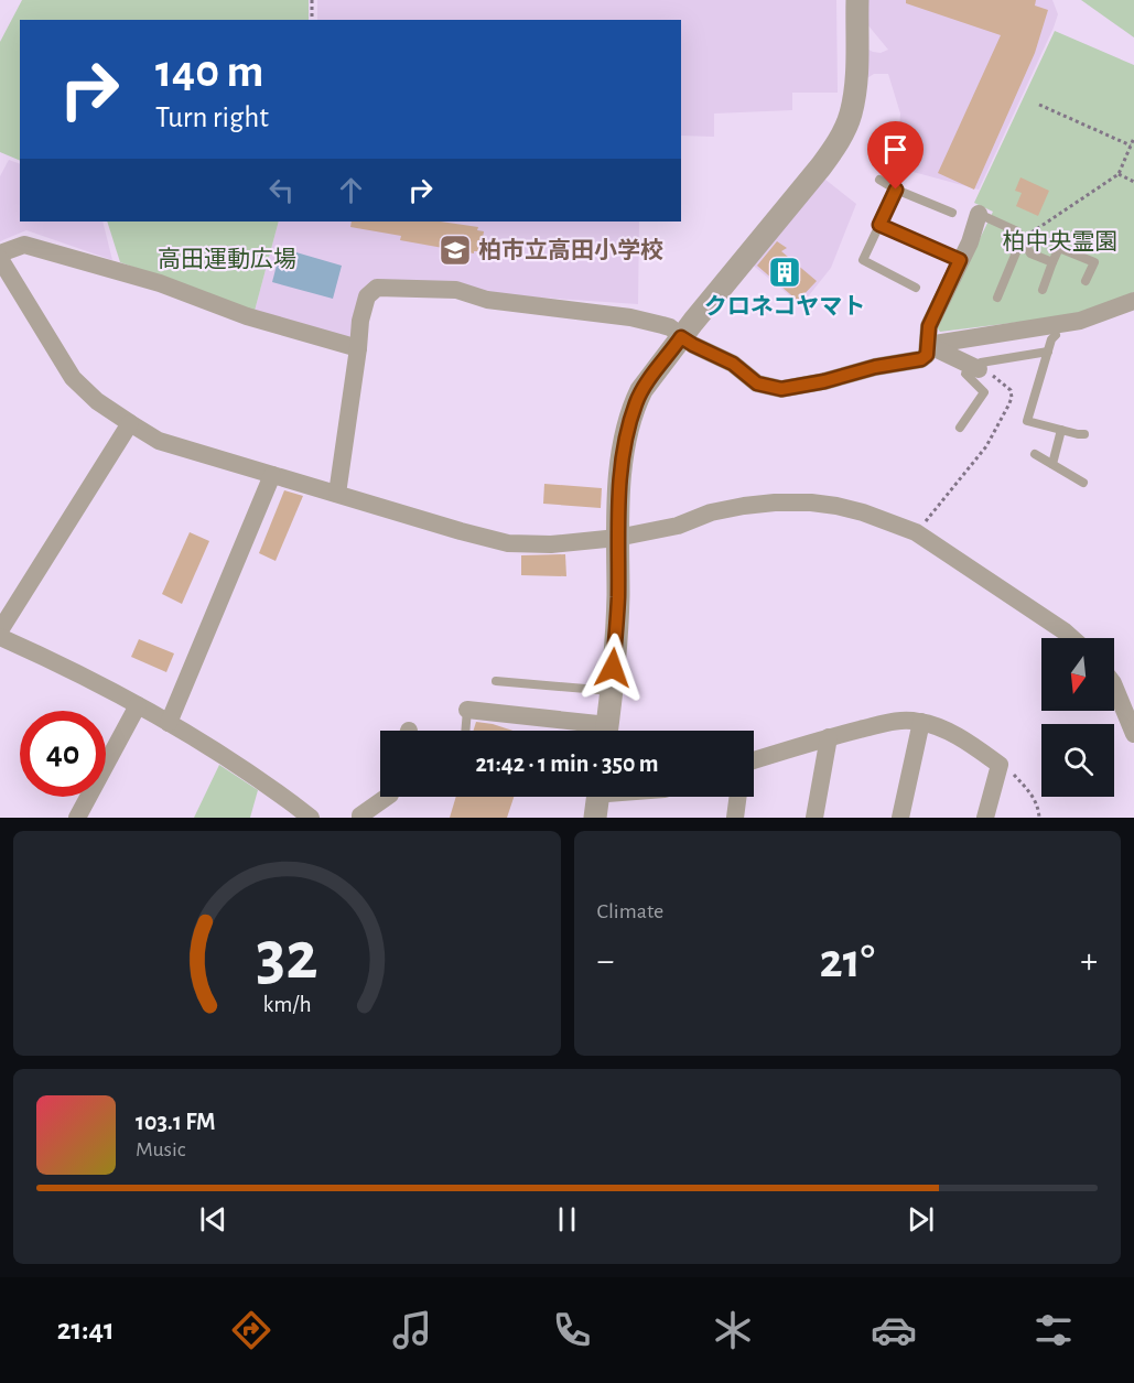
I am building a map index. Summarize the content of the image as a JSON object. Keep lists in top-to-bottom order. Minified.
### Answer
{"parks":["柏中央霊園","高田運動広場"],"places":{"school or university":["柏市立高田小学校"],"building":["クロネコヤマト"]},"north":"bottom","page":{"turn":["140 m","Turn right"],"limit":"40","trip":"21:42 · 1 min · 350 m","tile":"Climate","heat":["−","21°","+"],"song":["103.1 FM","Music"],"tabs":"21:41","gauge":["32","km/h"]}}
